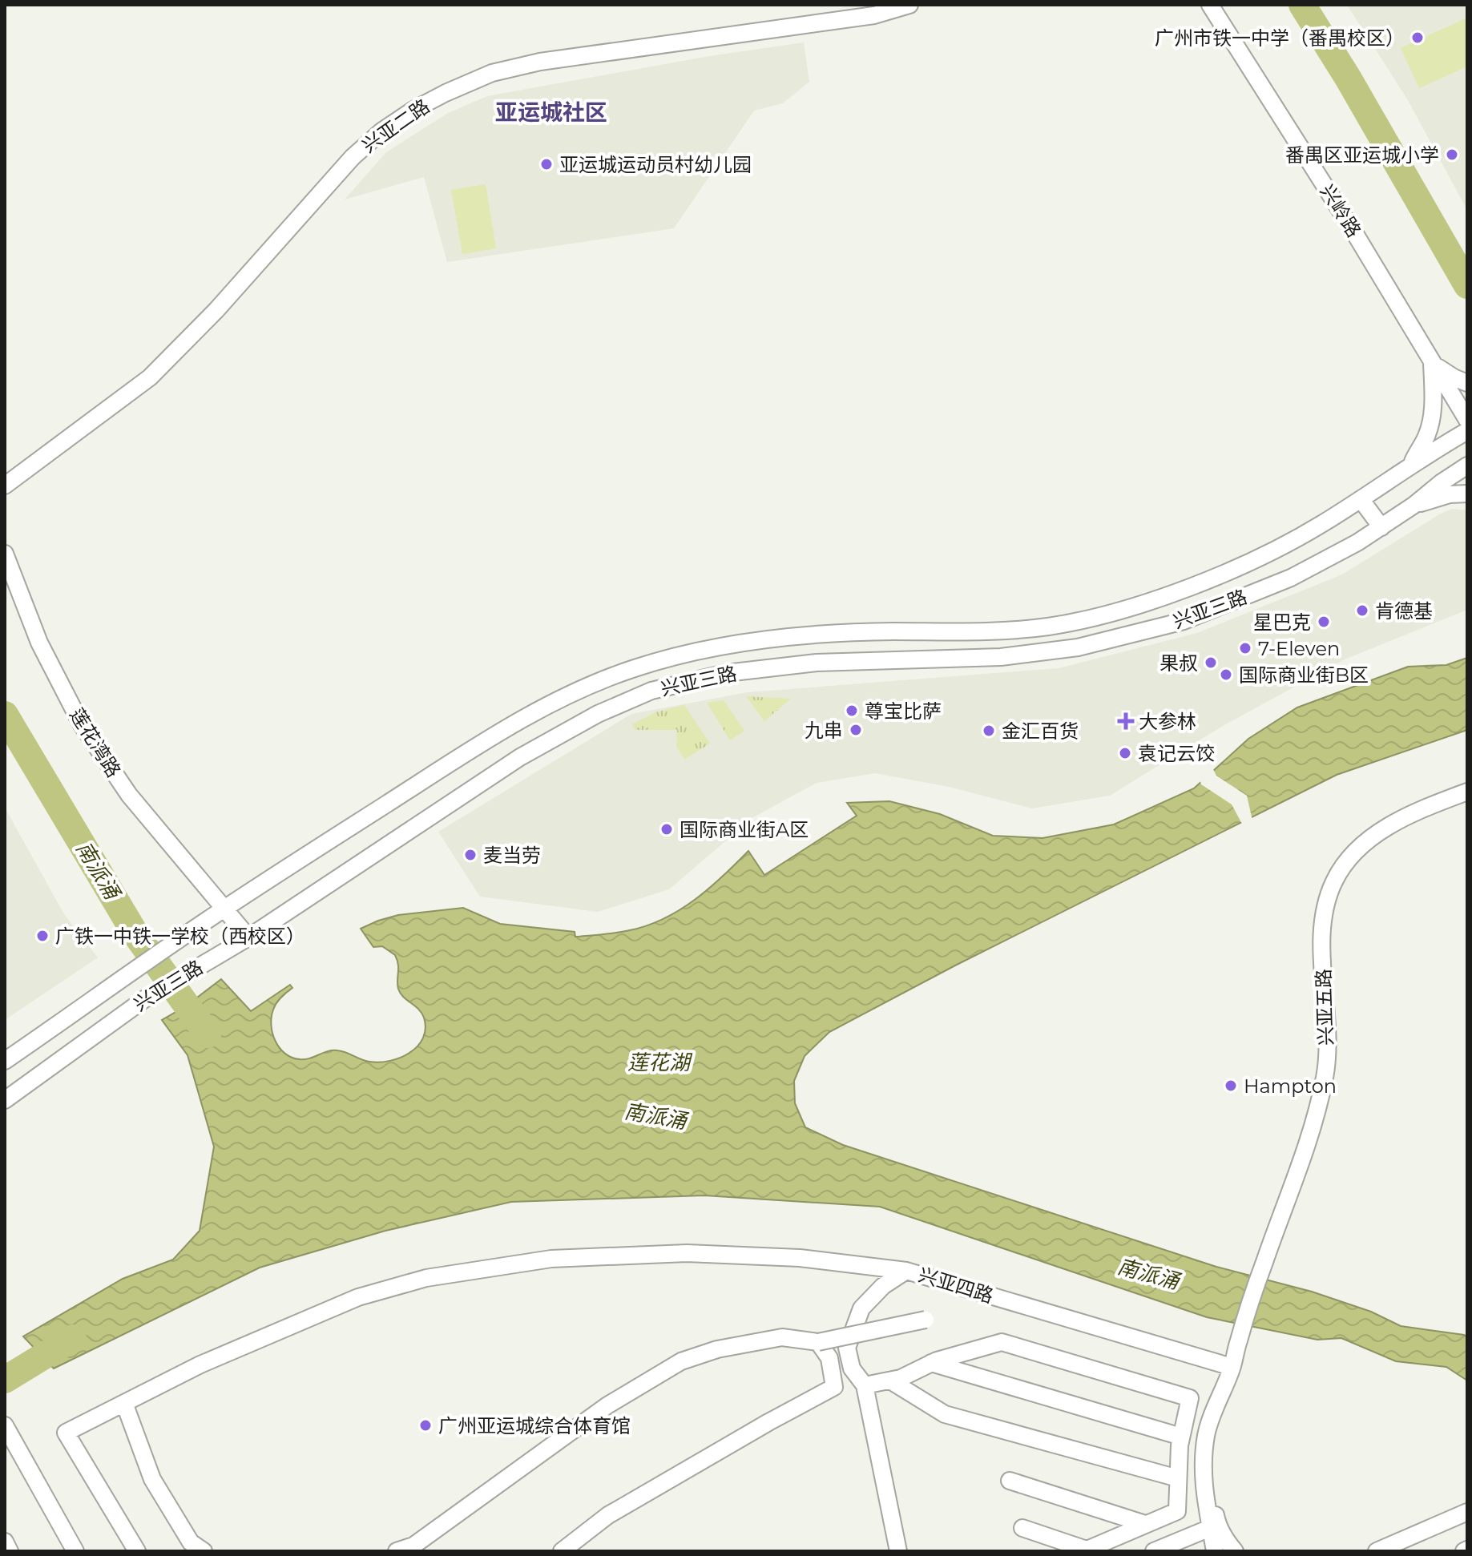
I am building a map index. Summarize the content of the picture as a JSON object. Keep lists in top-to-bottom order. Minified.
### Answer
{"streets":{"street":["兴亚二路","兴岭路","兴亚三路","莲花湾路","兴亚五路","兴亚四路"]},"crossings":[["兴亚三路","莲花湾路"],["兴亚五路","兴亚四路"]],"districts":["亚运城社区"],"water":["南派涌","莲花湖"],"places":{"other":["广州市铁一中学（番禺校区）","番禺区亚运城小学","亚运城运动员村幼儿园","肯德基","星巴克","7-Eleven","果叔","国际商业街B区","尊宝比萨","九串","金汇百货","袁记云饺","国际商业街A区","麦当劳","广铁一中铁一学校（西校区）","Hampton","广州亚运城综合体育馆"],"health":["大参林"]}}
